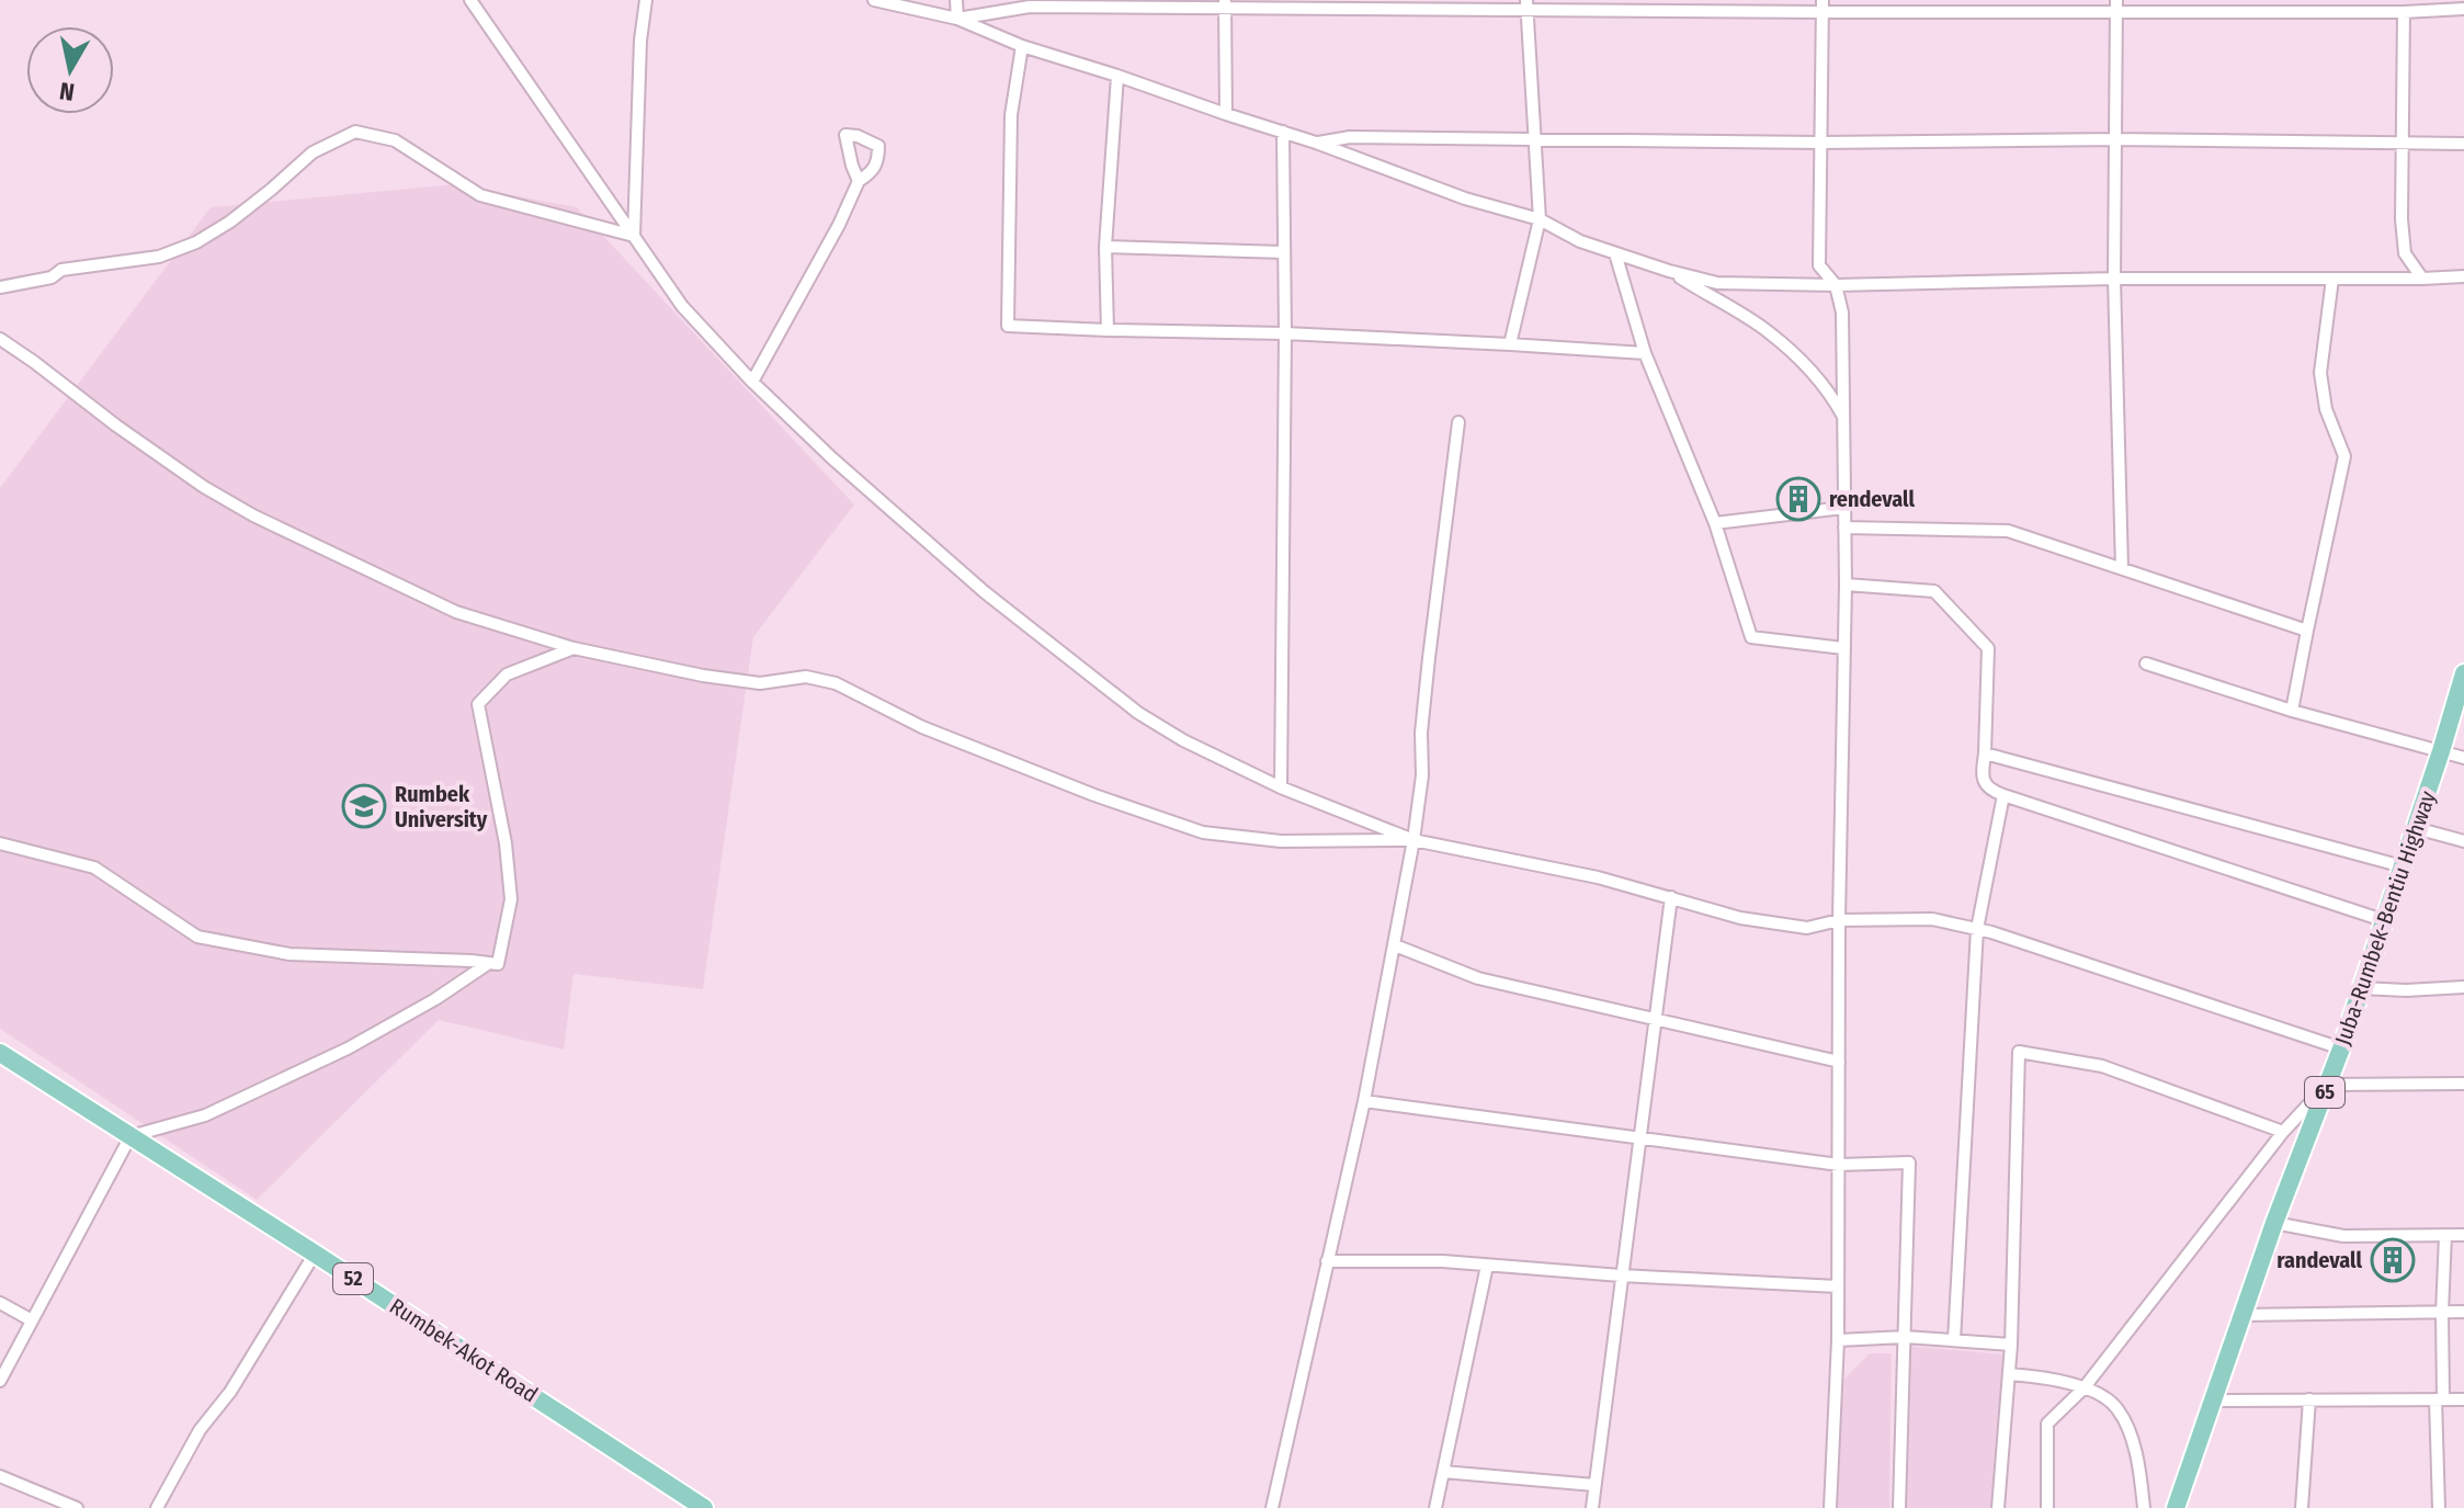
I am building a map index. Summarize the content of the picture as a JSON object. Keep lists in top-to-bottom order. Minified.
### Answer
{"streets":{"main road":["Juba-Rumbek-Bentiu Highway","65","52","Rumbek-Akot Road"]},"places":{"building":["rendevall","randevall"],"school or university":["Rumbek University"]},"north":"bottom"}
